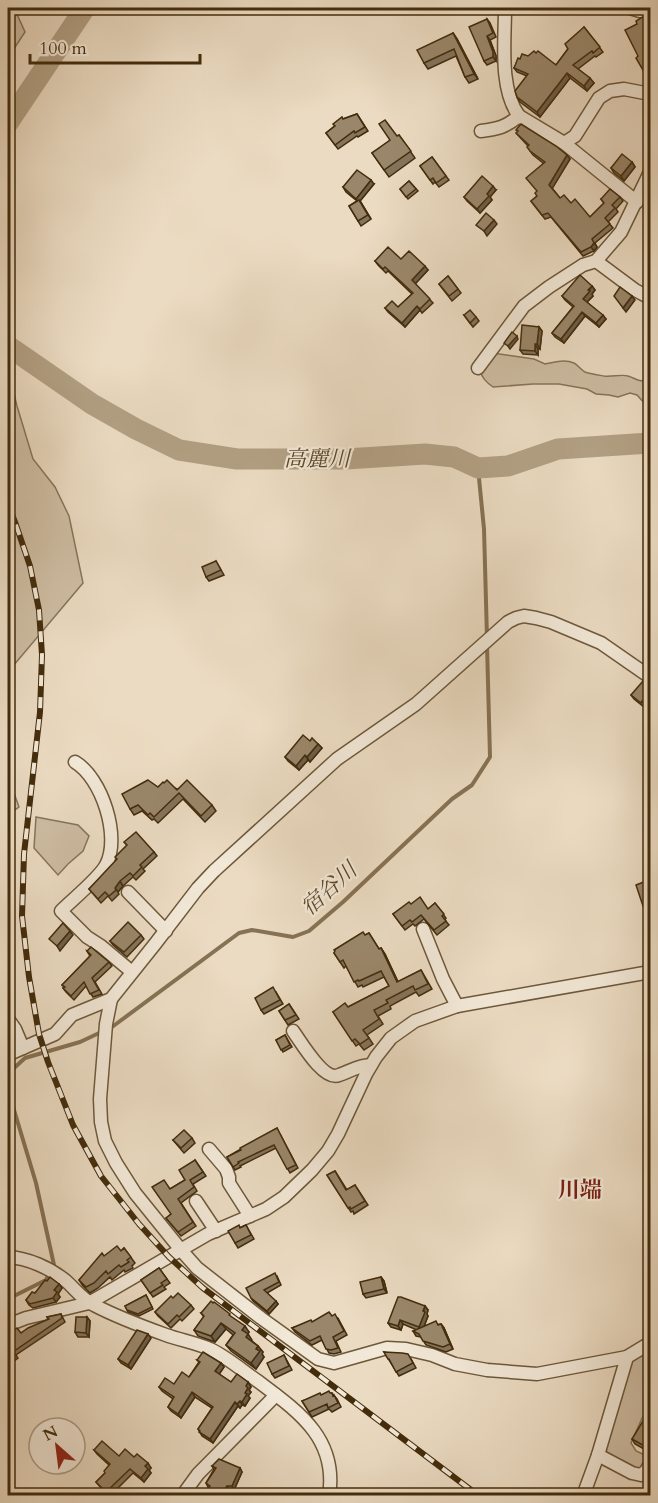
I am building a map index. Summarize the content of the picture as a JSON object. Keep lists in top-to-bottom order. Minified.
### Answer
{"districts":["川端"],"water":["高麗川","宿谷川"],"scale_bar":"100 m","north":"top left"}
